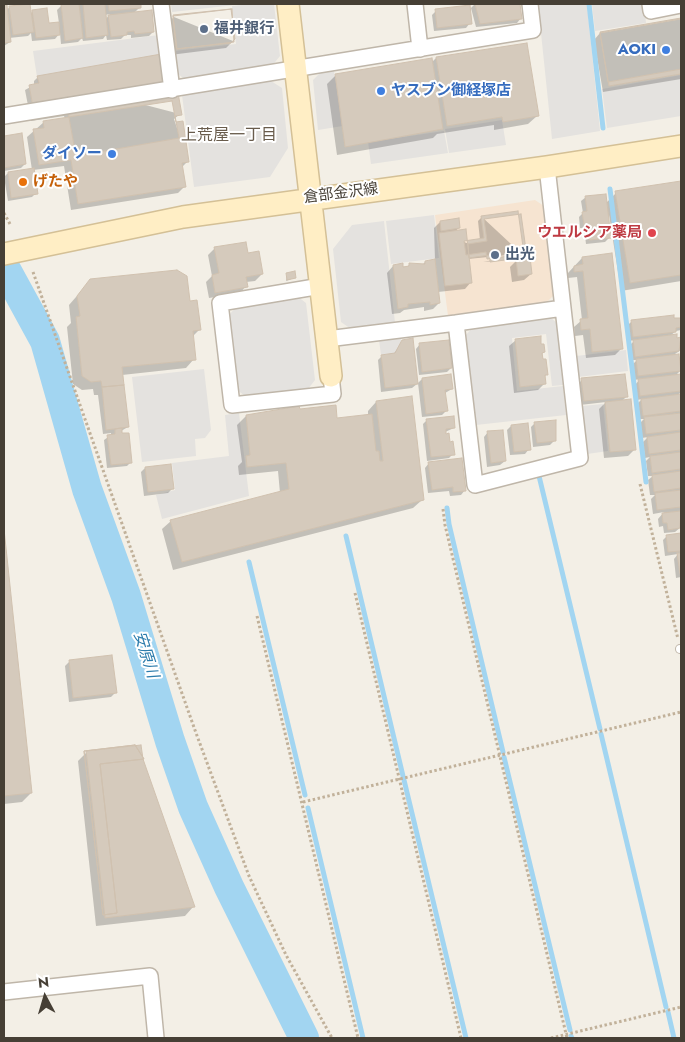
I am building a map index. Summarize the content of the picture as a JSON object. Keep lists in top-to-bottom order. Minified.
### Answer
{"streets":{"main road":["倉部金沢線"]},"districts":["上荒屋一丁目"],"water":["安原川"],"places":["福井銀行","AOKI","ヤスブン御経塚店","ダイソー","げたや","ウエルシア薬局","出光"],"north":"top"}
